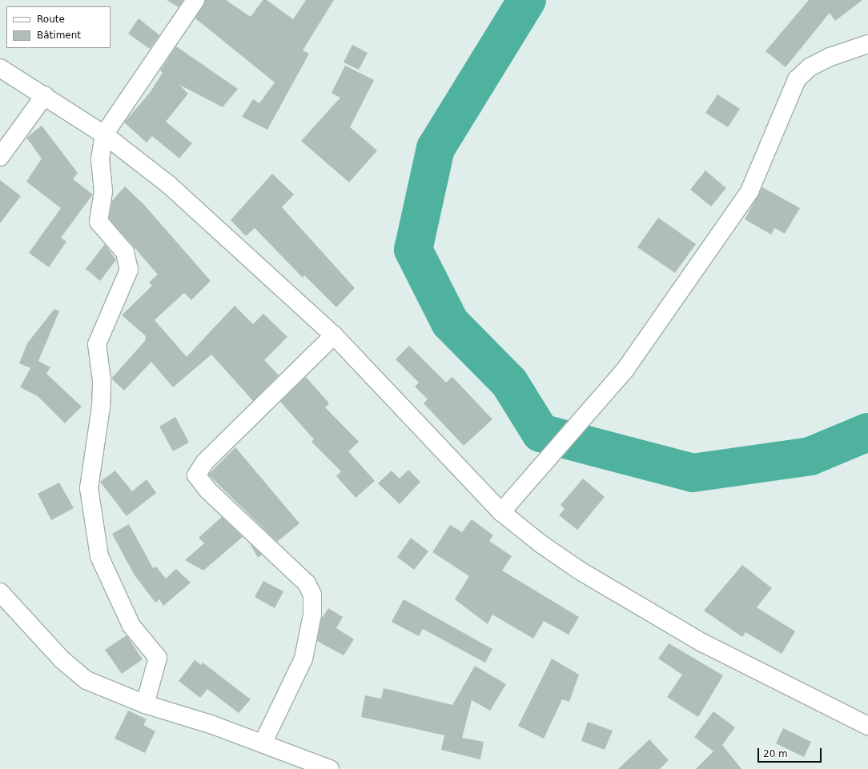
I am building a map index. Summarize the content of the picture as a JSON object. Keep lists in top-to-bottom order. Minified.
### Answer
{"legend":["Route","Bâtiment"],"scale_bar":"20 m"}
